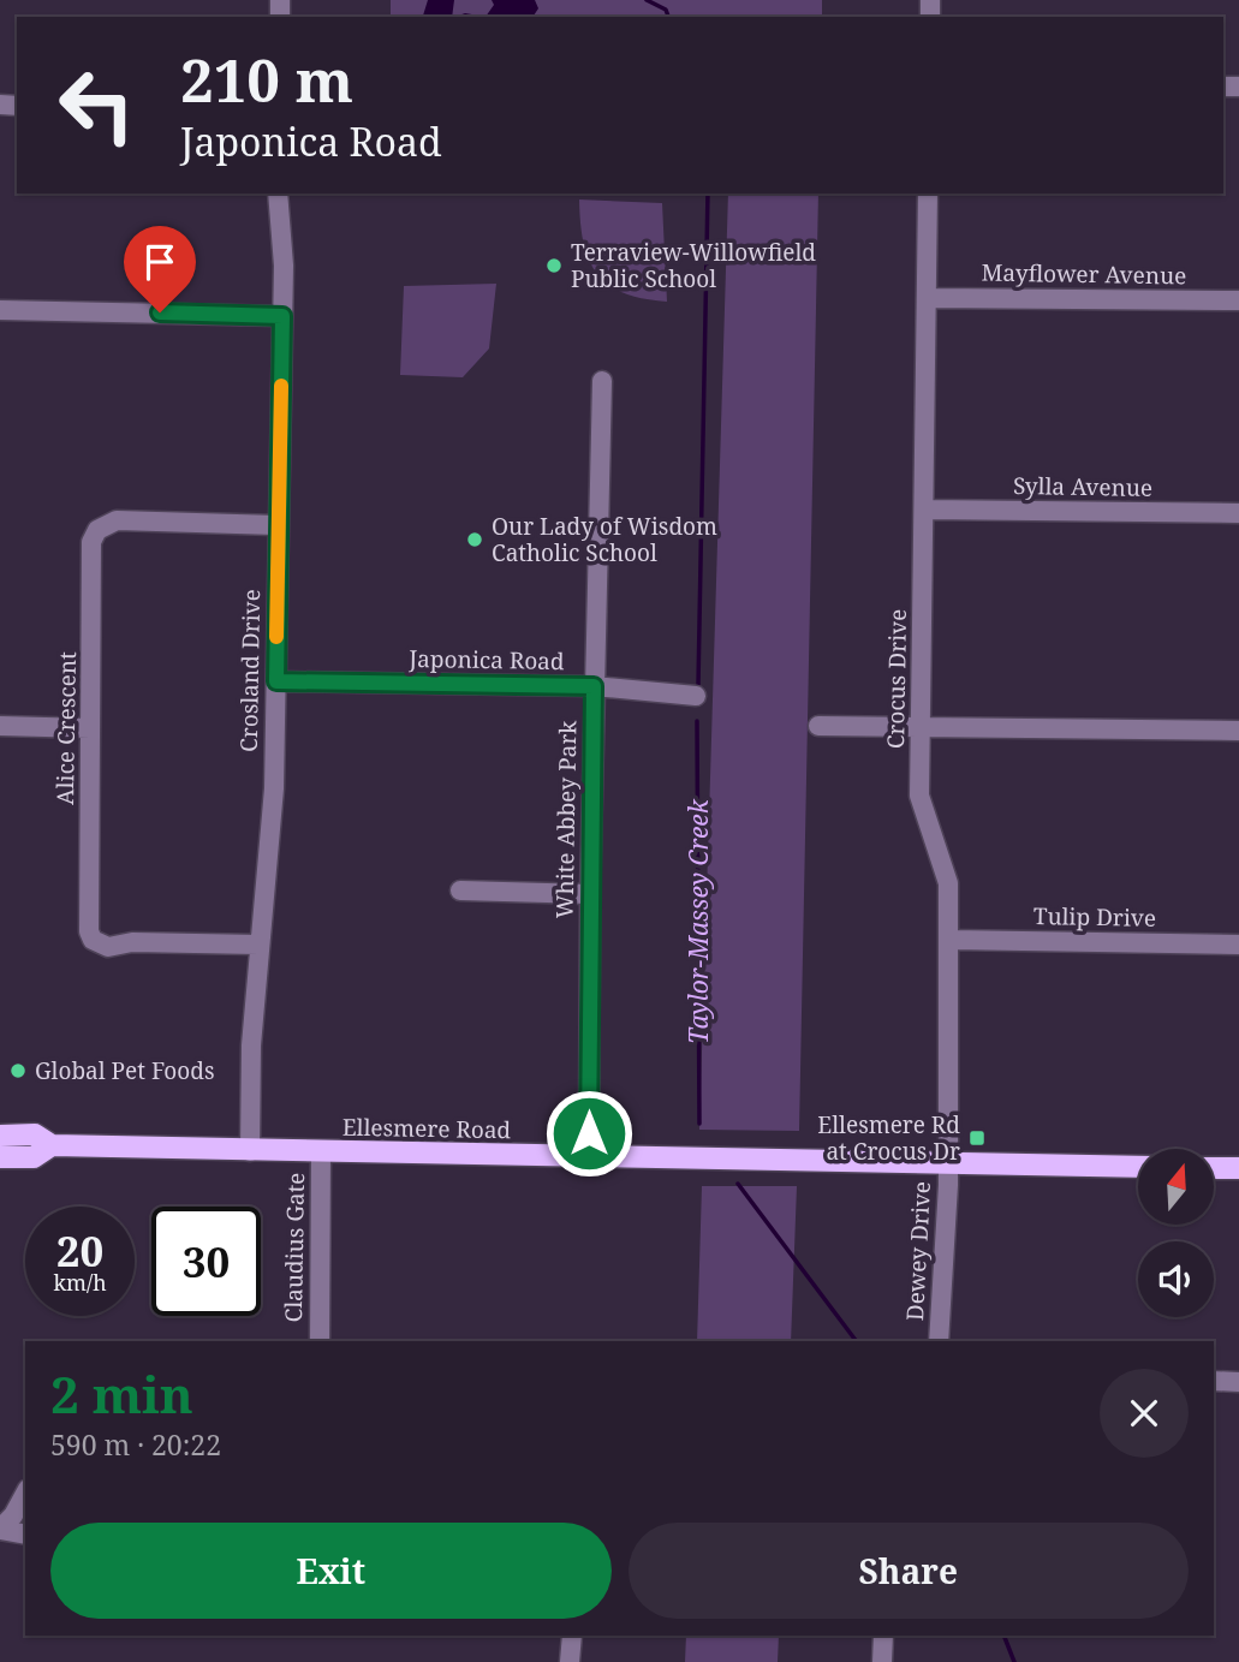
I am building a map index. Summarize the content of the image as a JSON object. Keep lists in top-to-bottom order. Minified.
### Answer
{"streets":{"main road":["Ellesmere Road"],"street":["Mayflower Avenue","Sylla Avenue","Japonica Road","Crosland Drive","Crocus Drive","Alice Crescent","White Abbey Park","Tulip Drive","Claudius Gate","Dewey Drive"]},"crossings":[["Mayflower Avenue","Crocus Drive"],["Sylla Avenue","Crocus Drive"],["Japonica Road","Crosland Drive"],["Japonica Road","White Abbey Park"],["Crosland Drive","Alice Crescent"],["Crosland Drive","Ellesmere Road"],["Crocus Drive","Tulip Drive"],["Crocus Drive","Ellesmere Road"],["Crocus Drive","Dewey Drive"],["White Abbey Park","Ellesmere Road"],["Ellesmere Road","Claudius Gate"],["Ellesmere Road","Dewey Drive"]],"water":["Taylor-Massey Creek"],"places":{"other":["Terraview-Willowfield Public School","Our Lady of Wisdom Catholic School","Global Pet Foods"],"transit":["Ellesmere Rd at Crocus Dr"]},"north":"top","page":{"turn":["210 m","Japonica Road"],"speed":"20 km/h","limit":"30","heading":["2 min","590 m · 20:22"],"buttons":["Exit","Share"]}}
